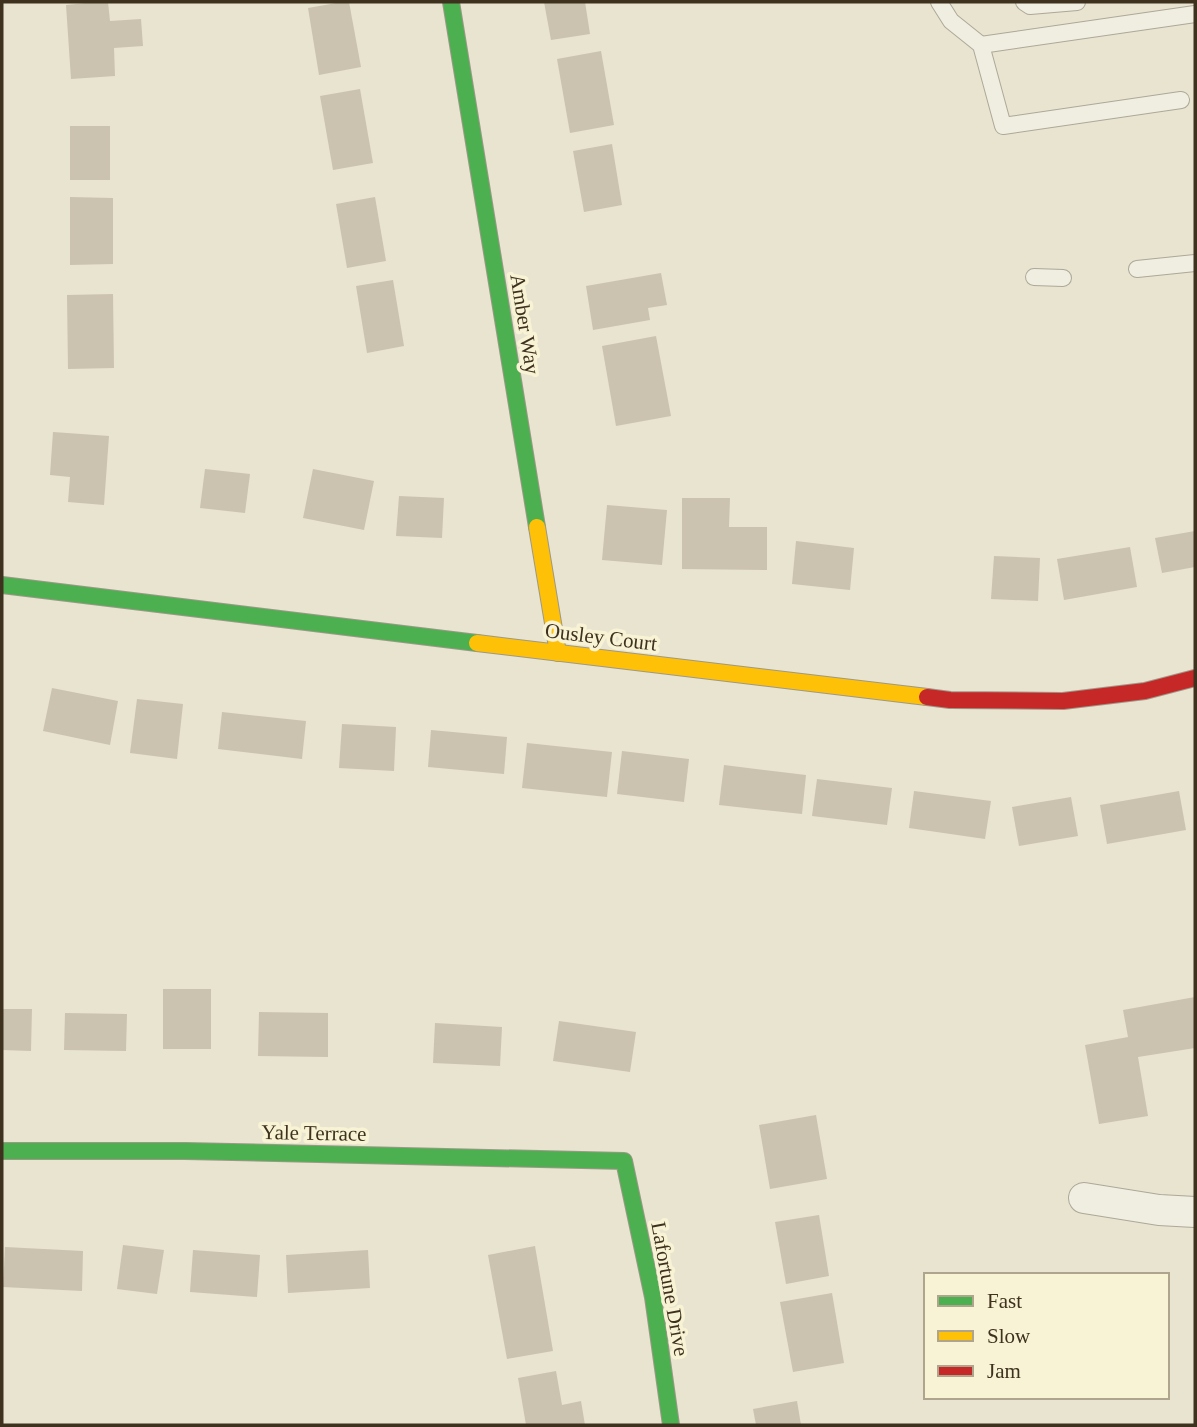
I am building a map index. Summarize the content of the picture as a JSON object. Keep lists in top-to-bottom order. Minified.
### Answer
{"streets":{"street":["Amber Way","Ousley Court","Yale Terrace","Lafortune Drive"]},"crossings":[["Amber Way","Ousley Court"],["Yale Terrace","Lafortune Drive"]],"legend":["Fast","Slow","Jam"]}
